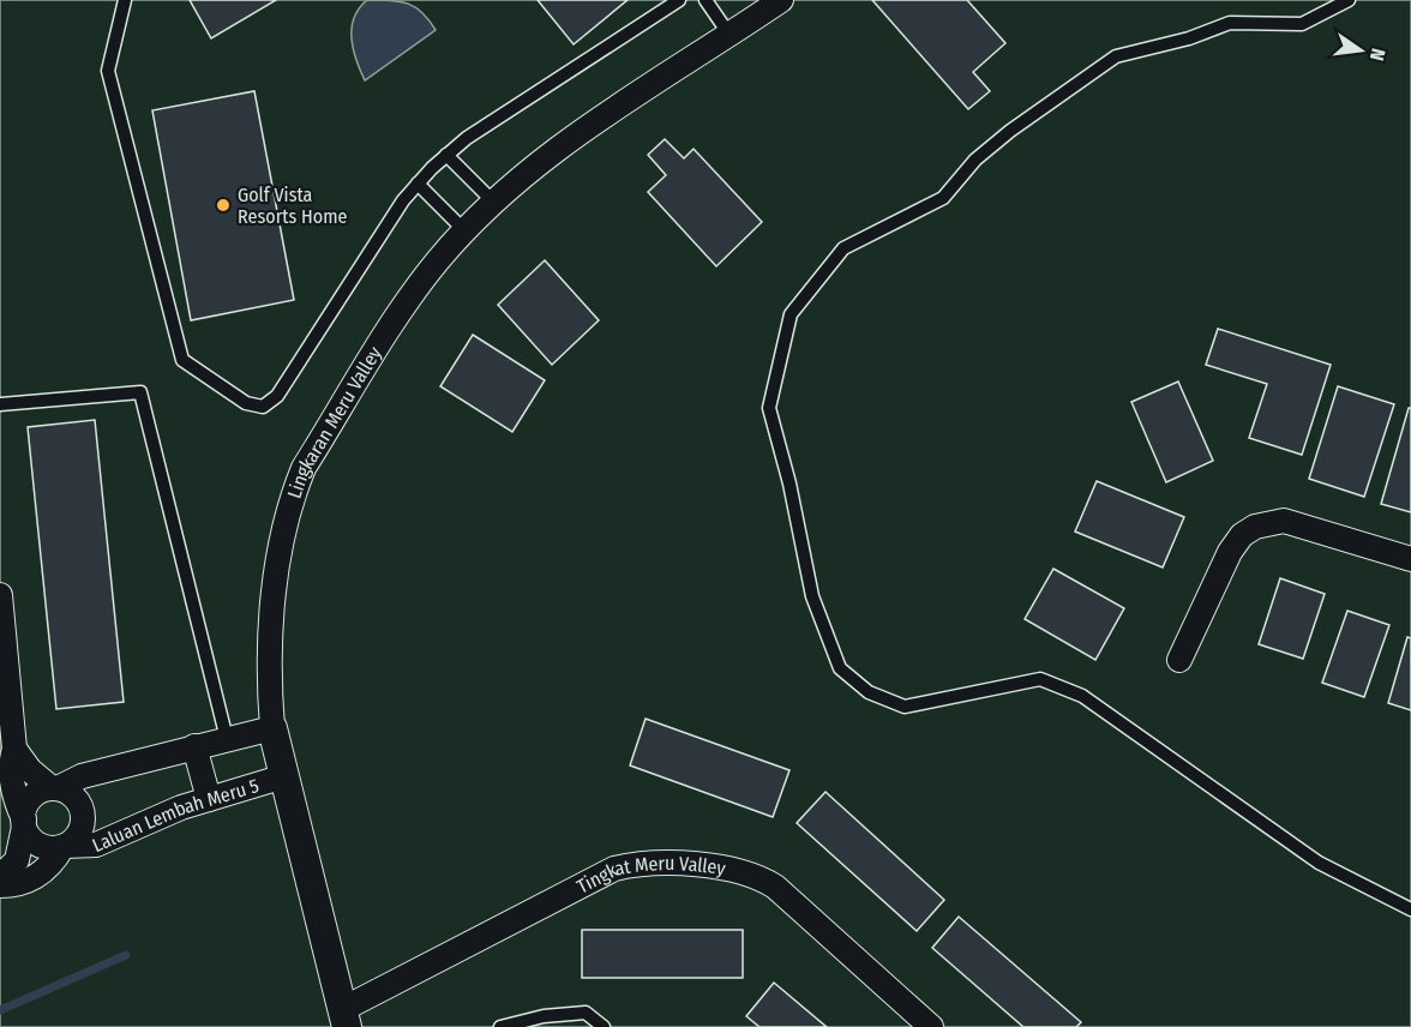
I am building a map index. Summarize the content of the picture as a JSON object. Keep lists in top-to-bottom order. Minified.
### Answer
{"streets":{"street":["Lingkaran Meru Valley","Laluan Lembah Meru 5","Tingkat Meru Valley"]},"crossings":[["Lingkaran Meru Valley","Laluan Lembah Meru 5"],["Lingkaran Meru Valley","Tingkat Meru Valley"]],"places":["Golf Vista Resorts Home"],"north":"right"}
